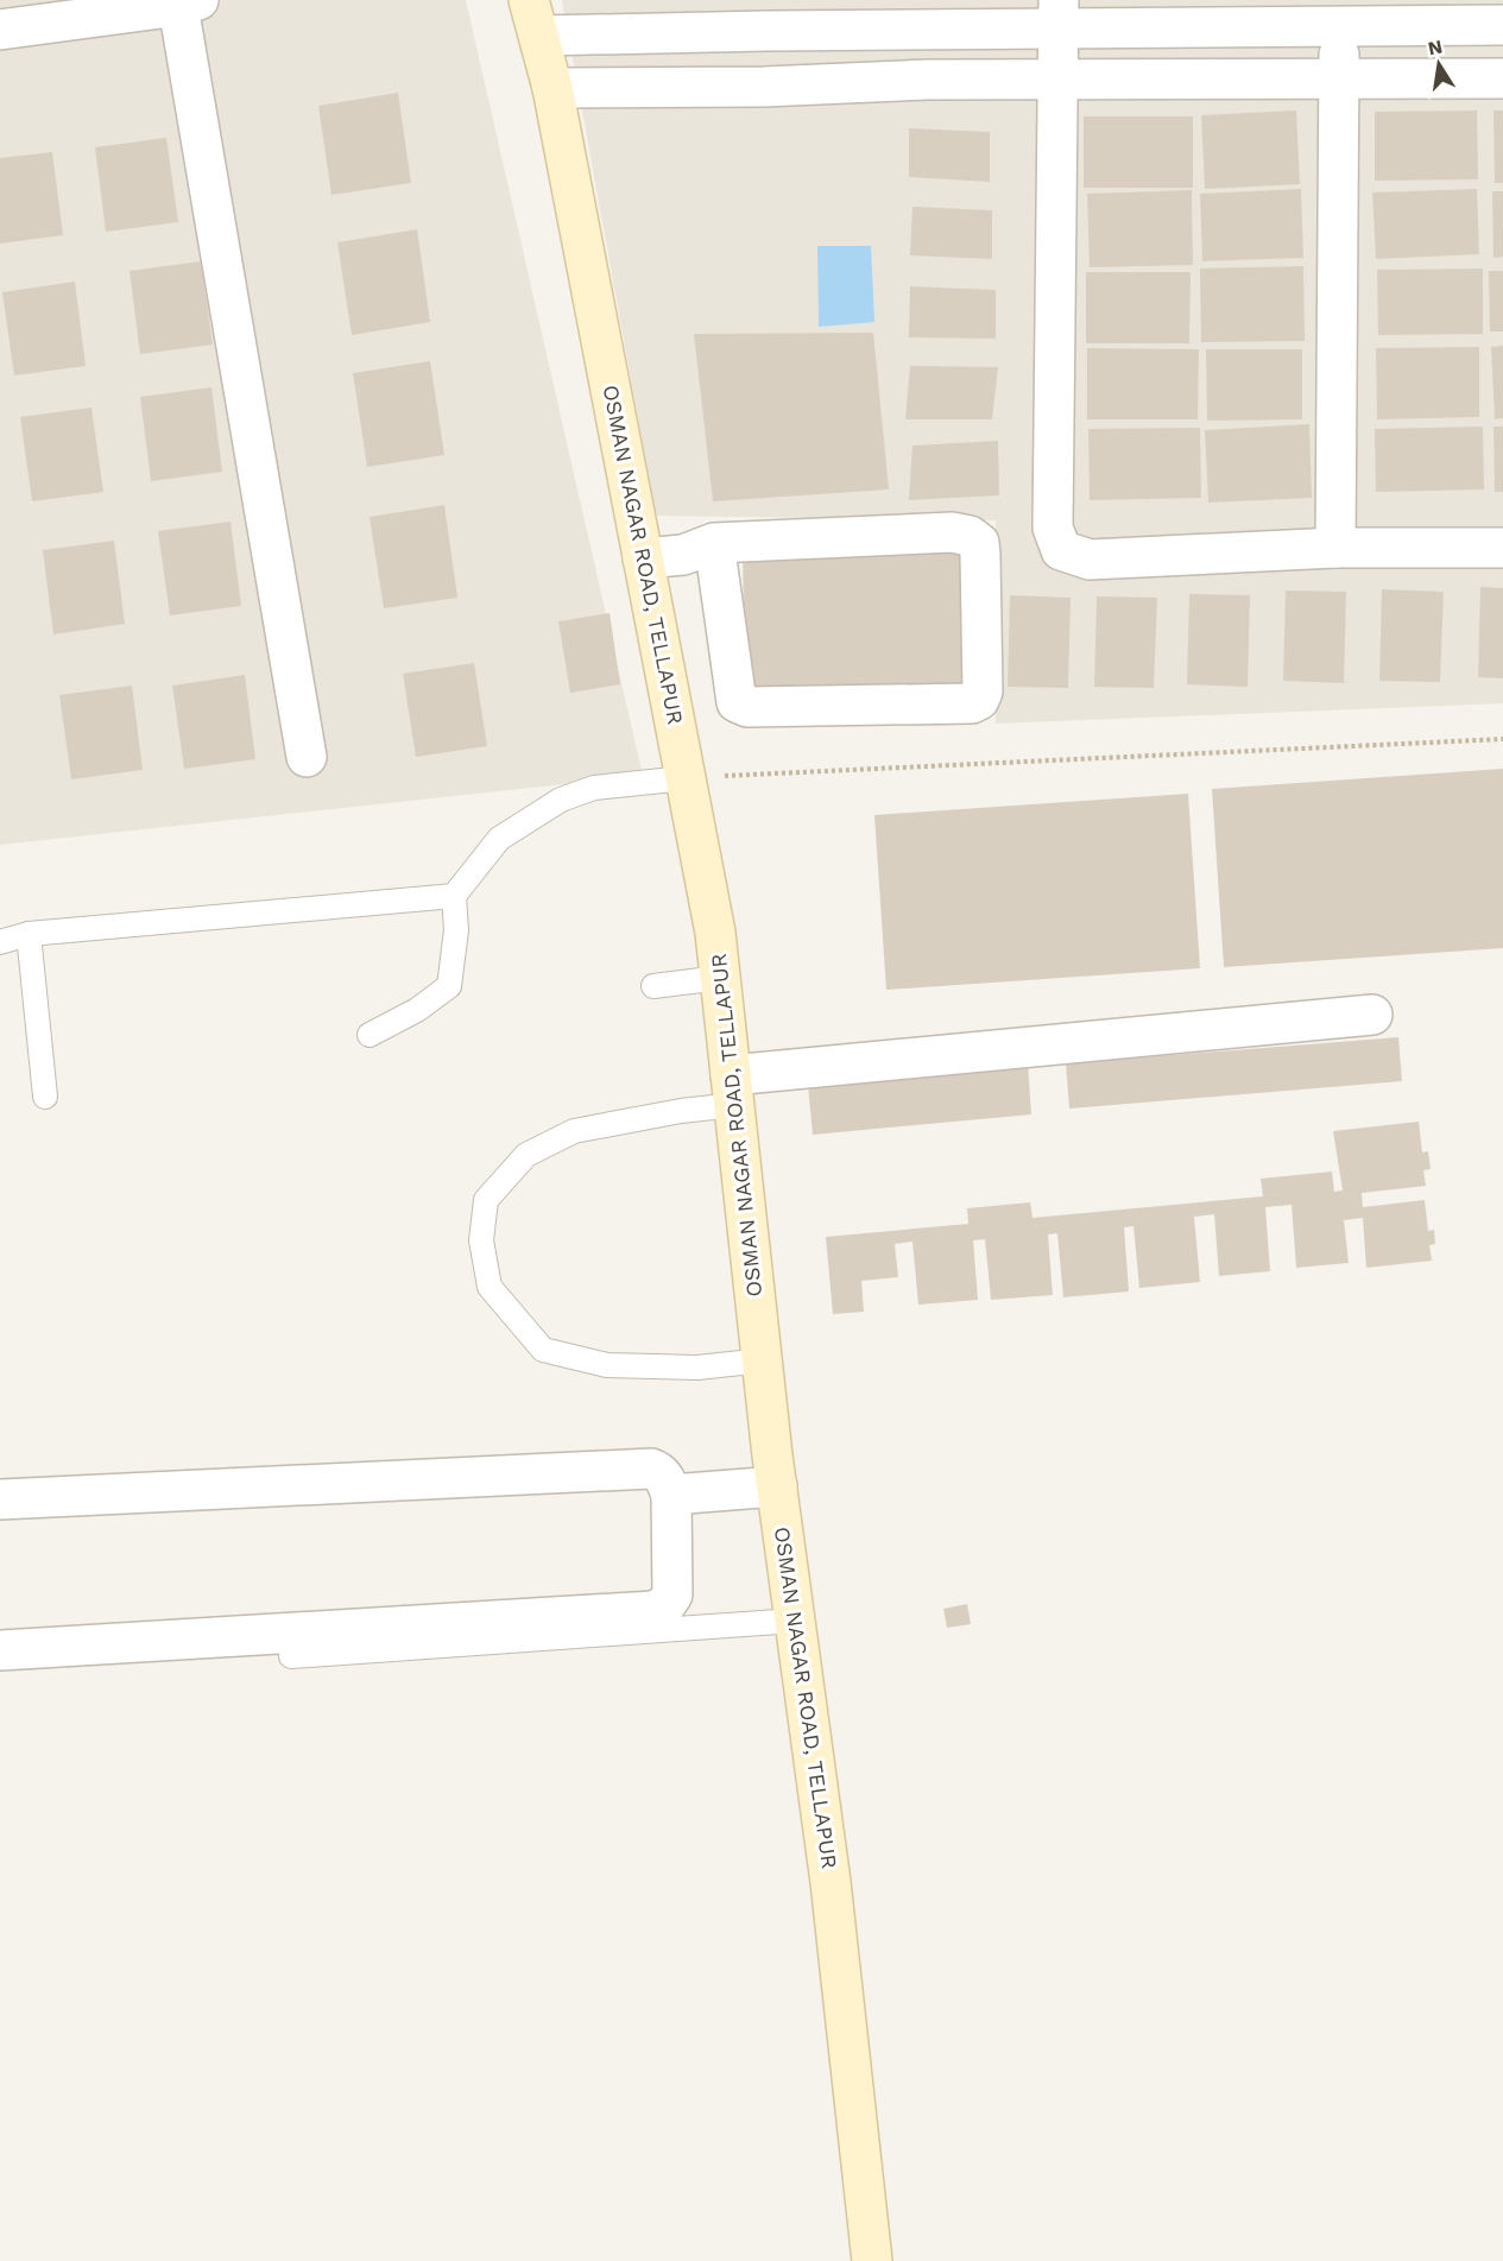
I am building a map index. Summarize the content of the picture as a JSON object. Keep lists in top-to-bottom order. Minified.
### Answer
{"streets":{"street":["OSMAN NAGAR ROAD, TELLAPUR"]},"north":"top"}
